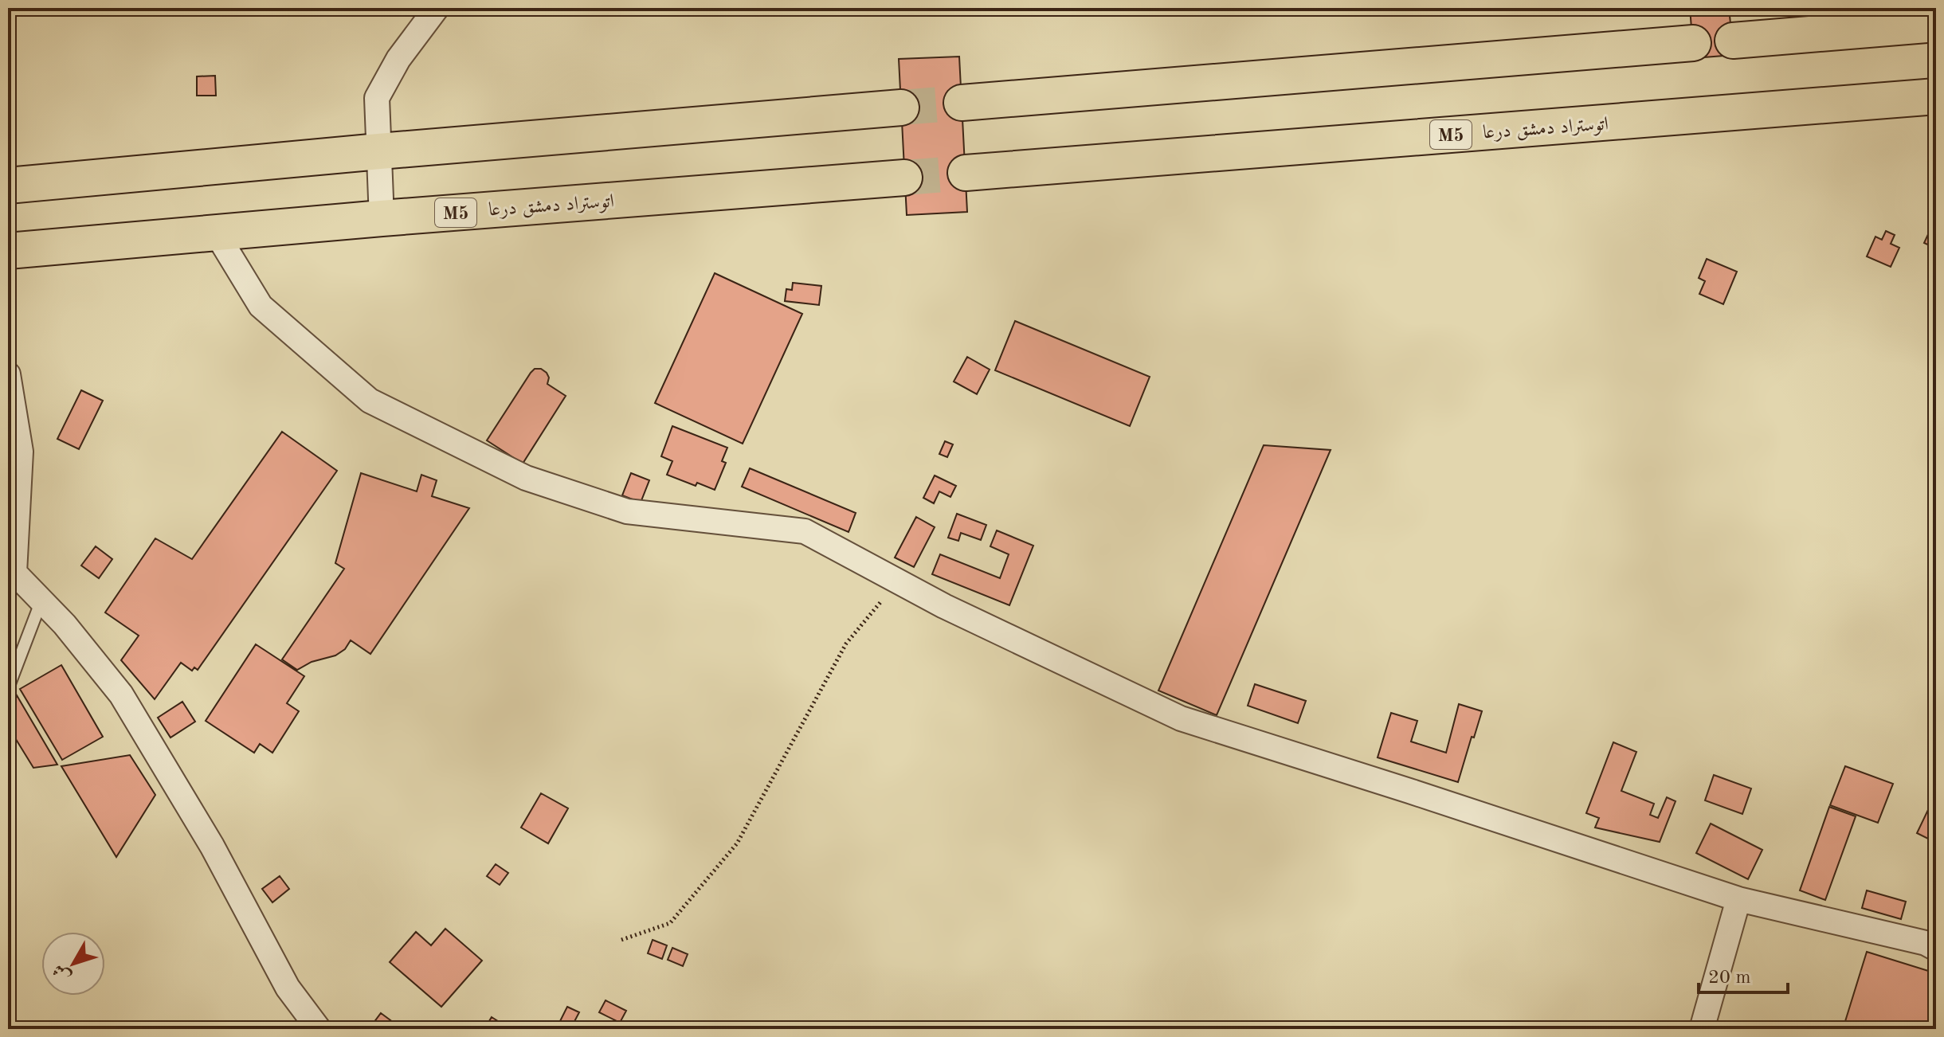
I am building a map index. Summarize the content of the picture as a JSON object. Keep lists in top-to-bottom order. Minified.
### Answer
{"streets":{"highway":["اتوستراد دمشق درعا","M5"]},"scale_bar":"20 m","north":"bottom left"}
